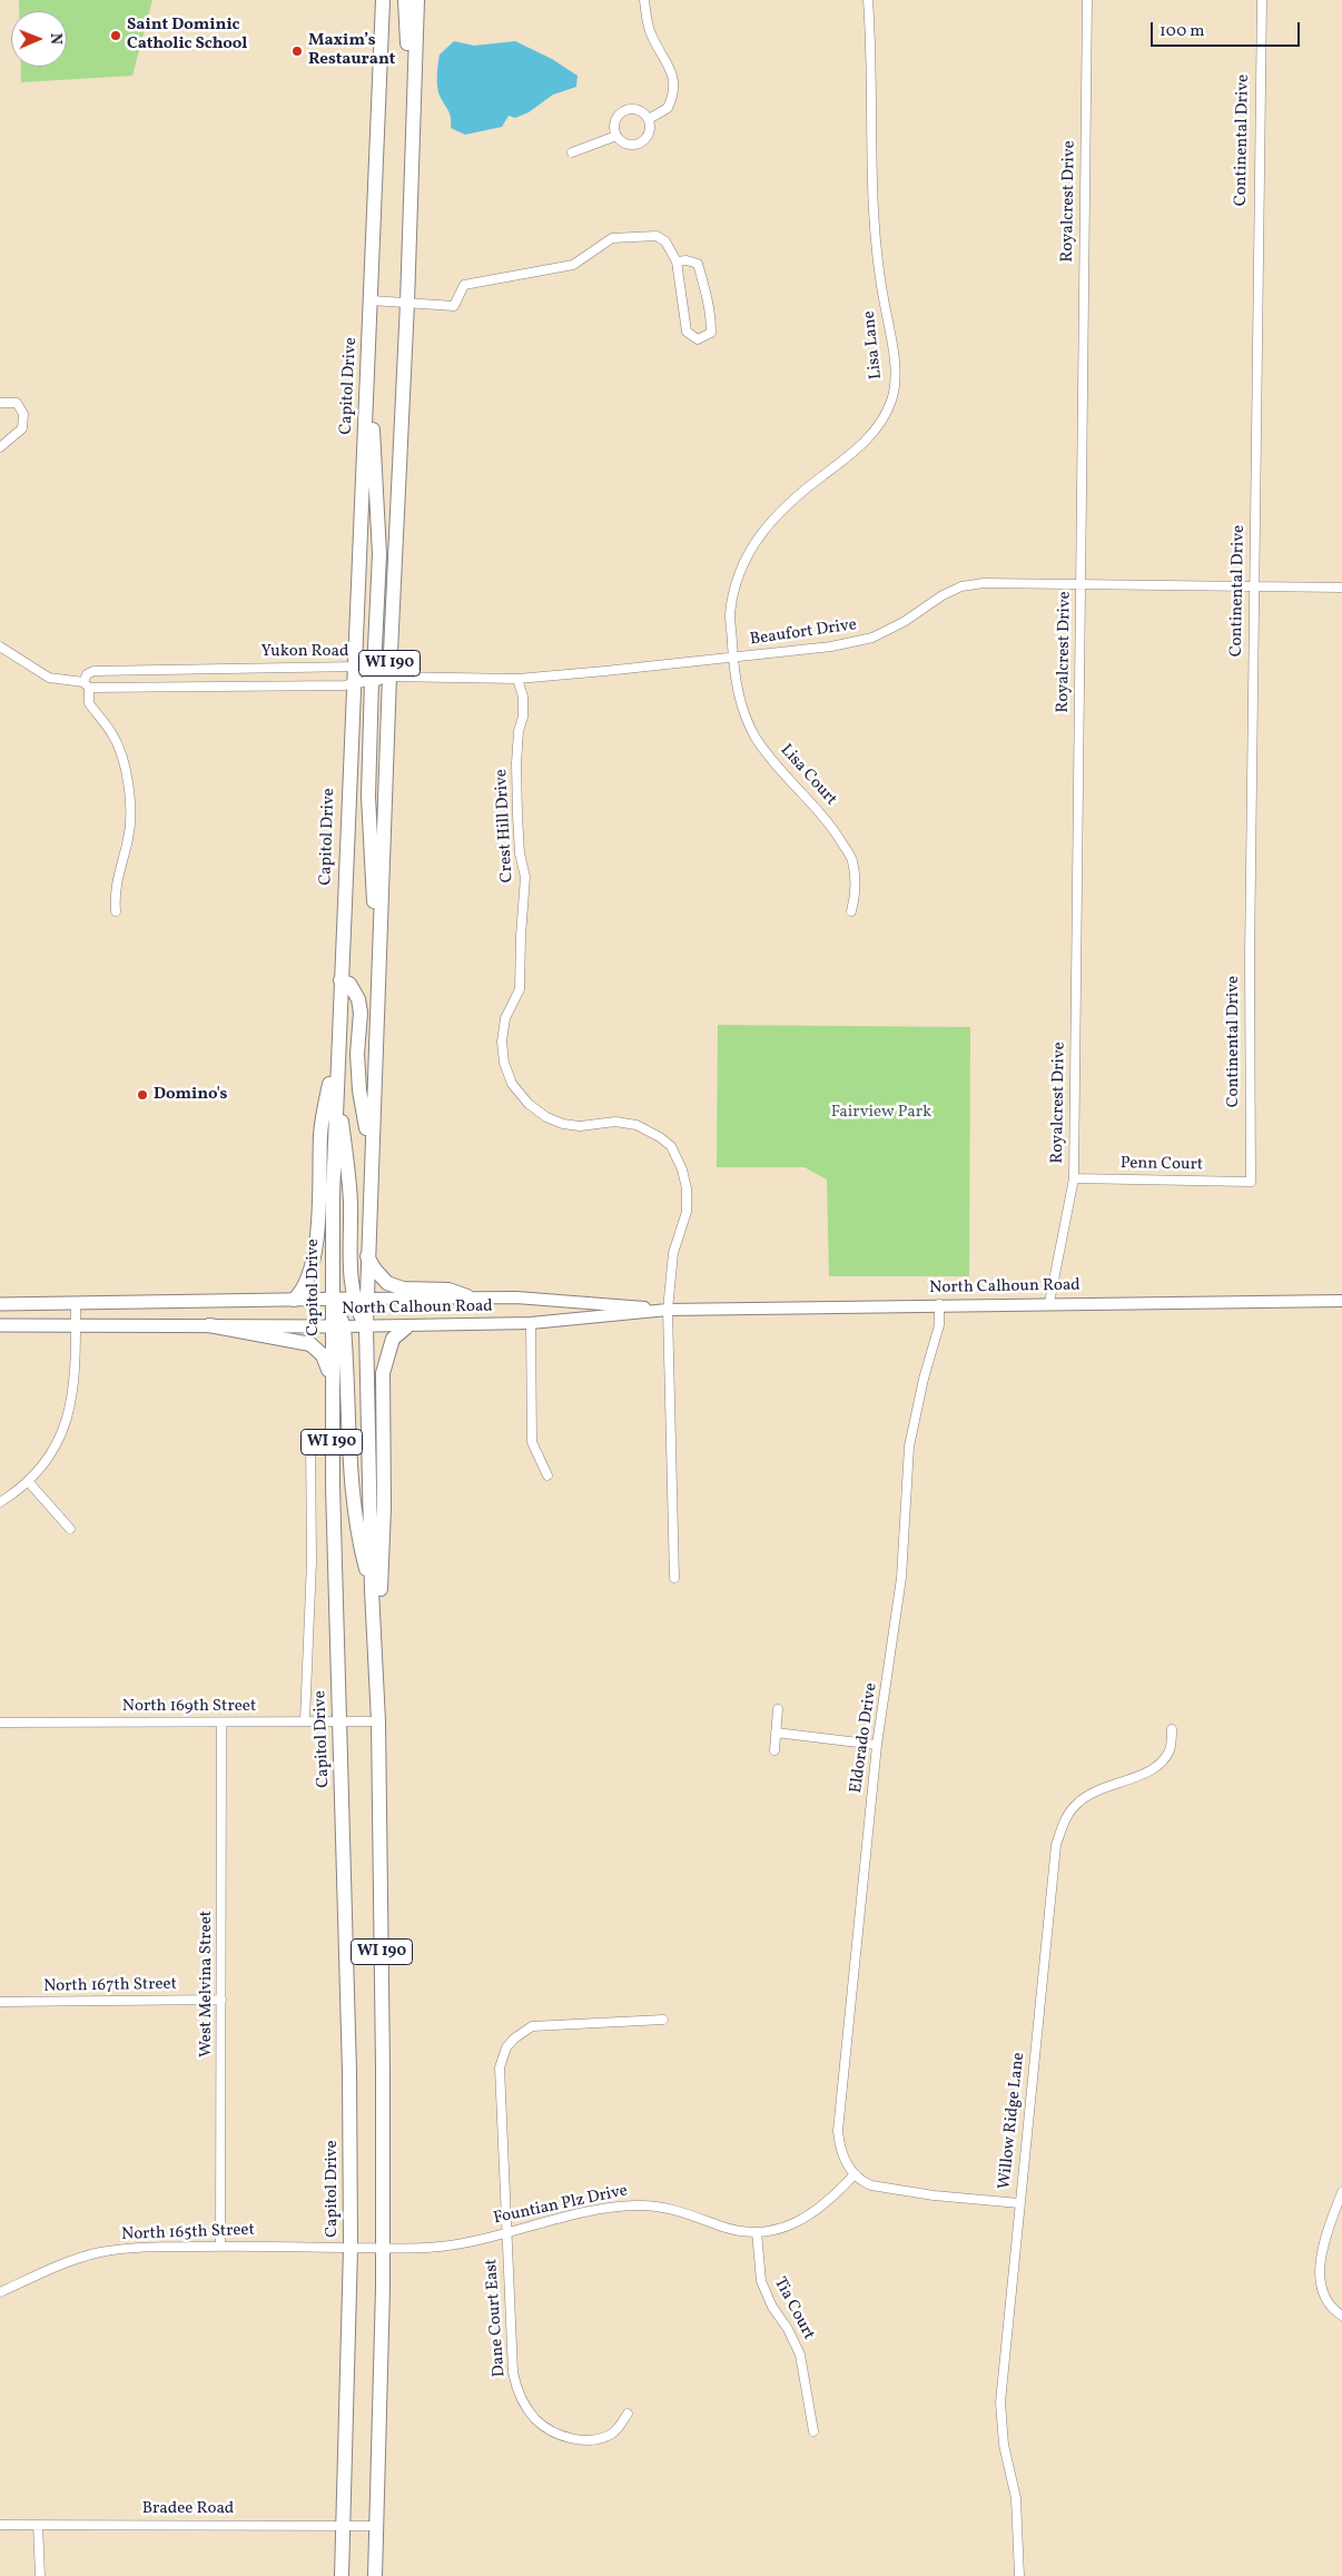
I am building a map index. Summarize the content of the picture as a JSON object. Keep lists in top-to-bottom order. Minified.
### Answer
{"streets":{"main road":["Capitol Drive","WI 190","North Calhoun Road"],"street":["Continental Drive","Royalcrest Drive","Lisa Lane","Beaufort Drive","Yukon Road","Lisa Court","Crest Hill Drive","Penn Court","North 169th Street","Eldorado Drive","West Melvina Street","North 167th Street","Willow Ridge Lane","Fountian Plz Drive","North 165th Street","Tia Court","Dane Court East","Bradee Road"]},"crossings":[["Continental Drive","Beaufort Drive"],["Continental Drive","Penn Court"],["Royalcrest Drive","Beaufort Drive"],["Royalcrest Drive","Penn Court"],["Royalcrest Drive","North Calhoun Road"],["Lisa Lane","Beaufort Drive"],["Lisa Lane","Lisa Court"],["Capitol Drive","Beaufort Drive"],["Capitol Drive","Yukon Road"],["Capitol Drive","North Calhoun Road"],["Capitol Drive","North 169th Street"],["Capitol Drive","Fountian Plz Drive"],["Capitol Drive","North 165th Street"],["Capitol Drive","Bradee Road"],["Beaufort Drive","Yukon Road"],["Beaufort Drive","Lisa Court"],["Beaufort Drive","Crest Hill Drive"],["WI 190","North Calhoun Road"],["WI 190","North 169th Street"],["WI 190","Fountian Plz Drive"],["WI 190","Bradee Road"],["Crest Hill Drive","North Calhoun Road"],["North Calhoun Road","Eldorado Drive"],["North 169th Street","West Melvina Street"],["Eldorado Drive","Fountian Plz Drive"],["West Melvina Street","North 167th Street"],["West Melvina Street","North 165th Street"],["Fountian Plz Drive","North 165th Street"],["Fountian Plz Drive","Tia Court"],["Fountian Plz Drive","Dane Court East"]],"parks":["Fairview Park"],"places":["Saint Dominic Catholic School","Maxim’s Restaurant","Domino's"],"scale_bar":"100 m","north":"right"}
